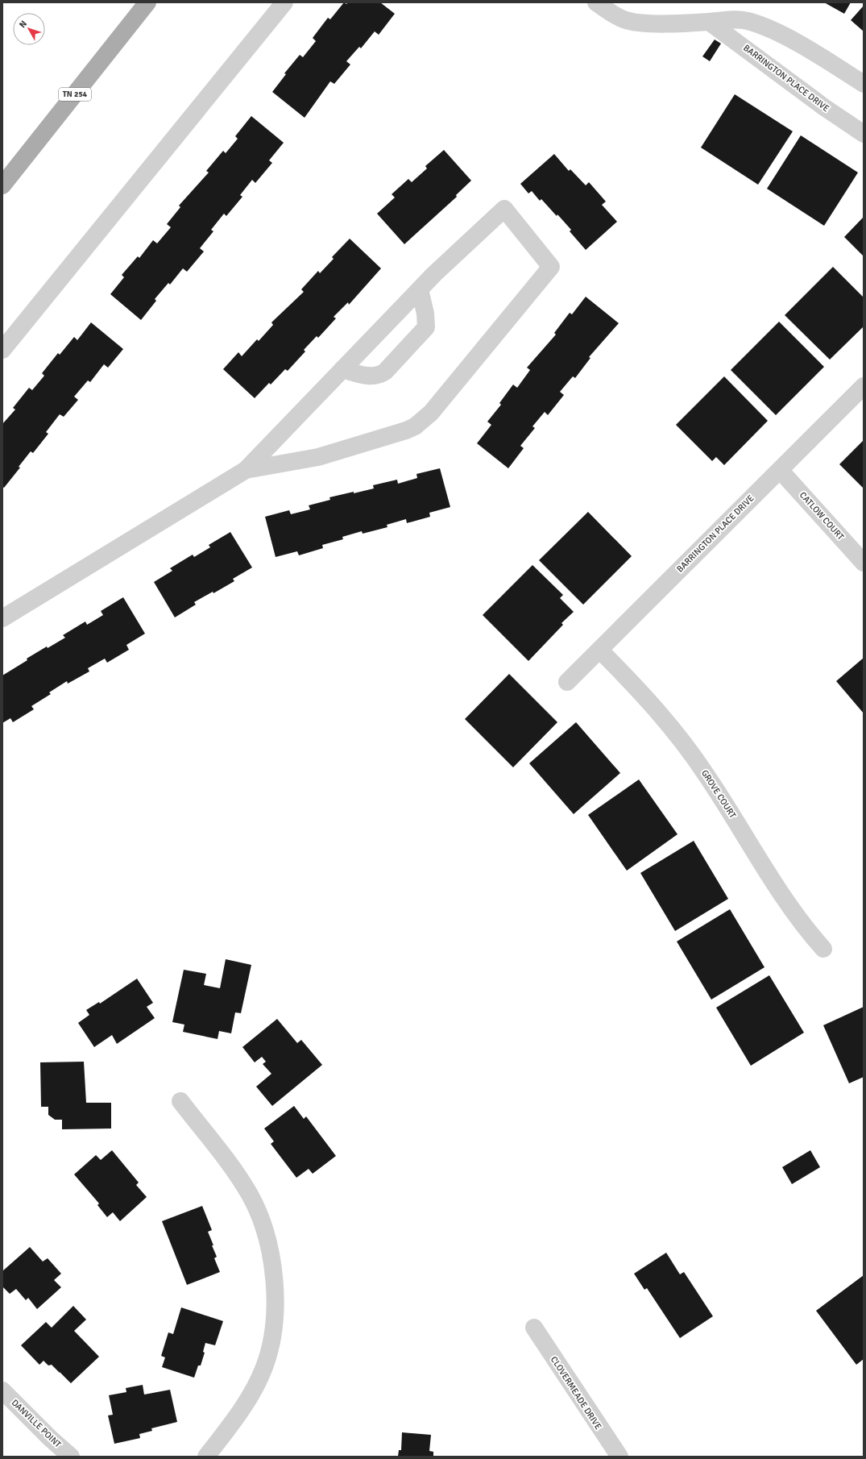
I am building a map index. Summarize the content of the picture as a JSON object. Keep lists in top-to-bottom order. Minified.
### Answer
{"streets":{"main road":["TN 254"],"street":["BARRINGTON PLACE DRIVE","CATLOW COURT","GROVE COURT","CLOVERMEADE DRIVE","DANVILLE POINT"]},"crossings":[["BARRINGTON PLACE DRIVE","CATLOW COURT"],["BARRINGTON PLACE DRIVE","GROVE COURT"]],"north":"top left"}
